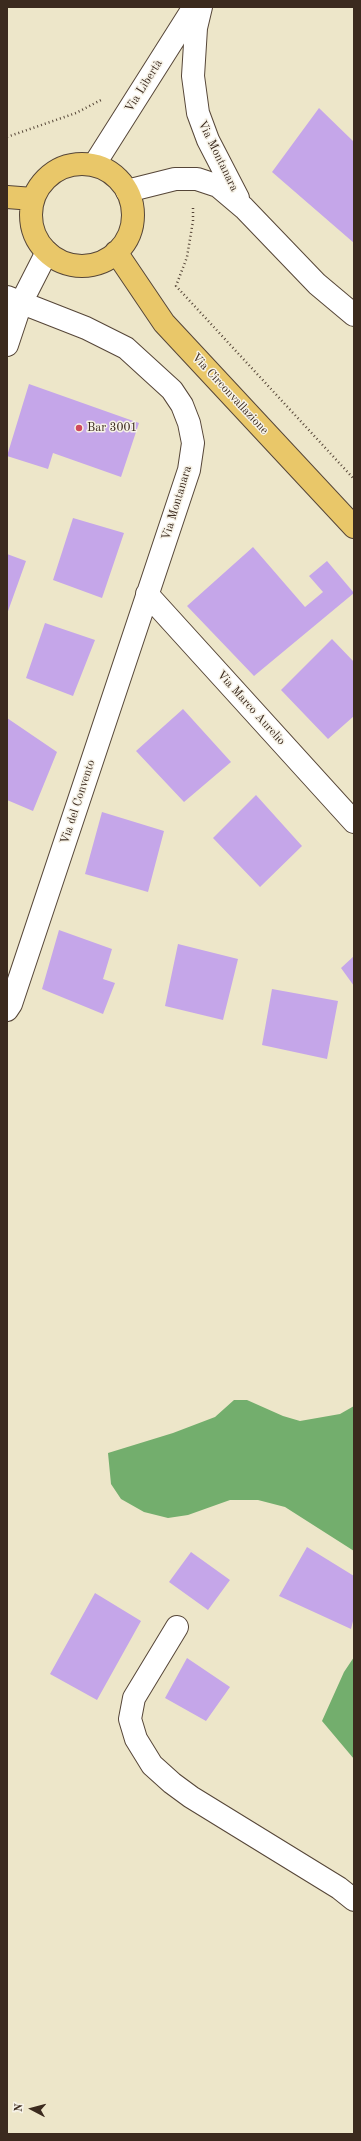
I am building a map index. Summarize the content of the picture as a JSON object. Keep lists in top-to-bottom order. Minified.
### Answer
{"streets":{"main road":["Via Circonvallazione"],"street":["Via Libertà","Via Montanara","Via Marco Aurelio","Via del Convento"]},"crossings":[["Via Libertà","Via Montanara"],["Via Libertà","Via Circonvallazione"],["Via Montanara","Via Circonvallazione"],["Via Montanara","Via Marco Aurelio"],["Via Montanara","Via del Convento"],["Via Marco Aurelio","Via del Convento"]],"places":["Bar 3001"],"north":"left"}
